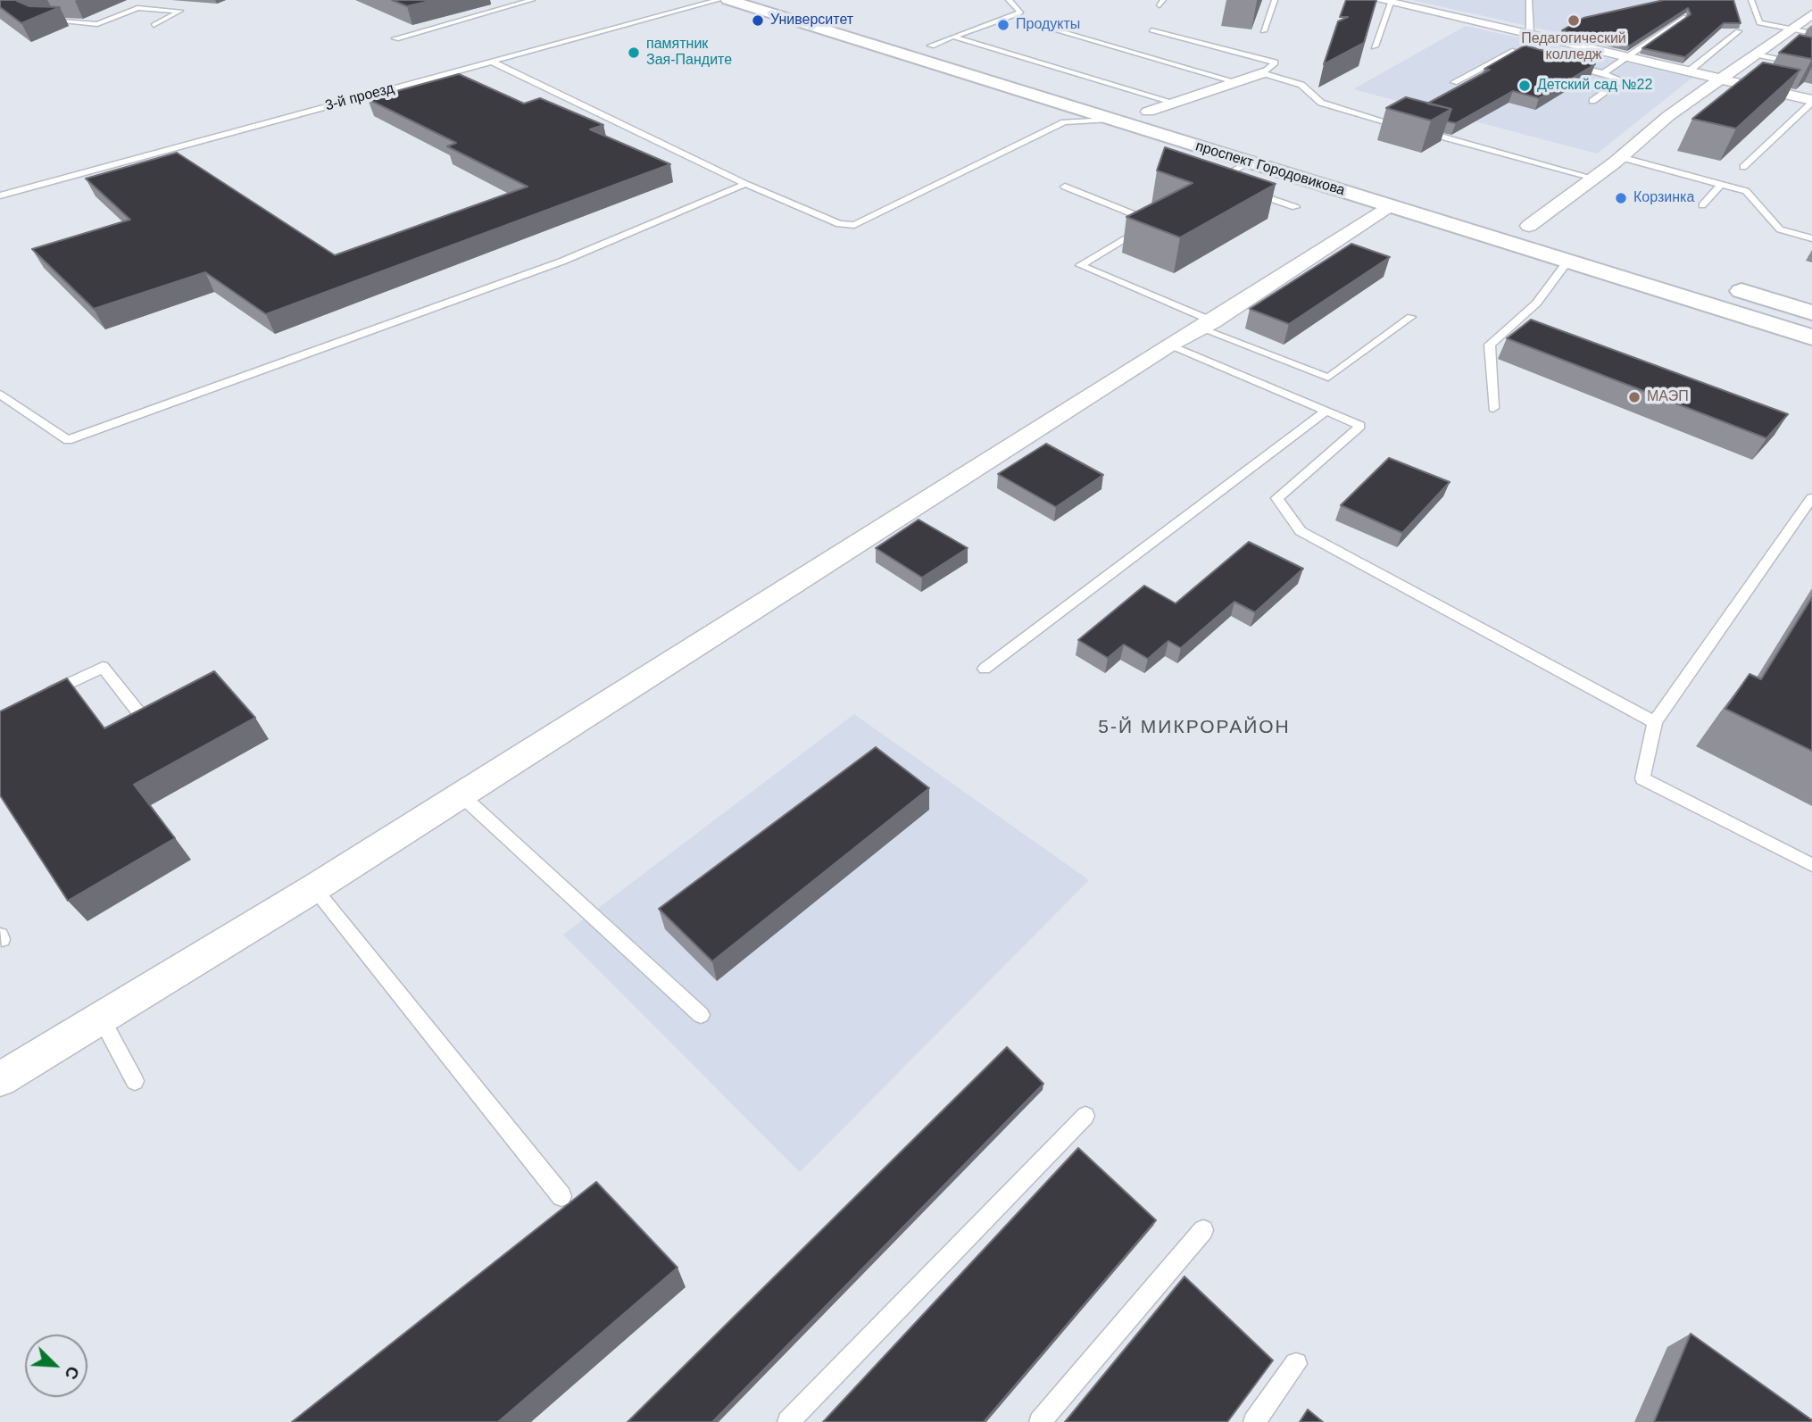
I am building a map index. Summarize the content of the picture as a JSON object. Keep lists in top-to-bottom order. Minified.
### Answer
{"streets":{"street":["проспект Городовикова"],"lane":["3-й проезд"]},"districts":["5-Й МИКРОРАЙОН"],"places":["Университет","Педагогический колледж","Продукты","памятник Зая-Пандите","Детский сад №22","Корзинка","МАЭП"],"north":"bottom right"}
